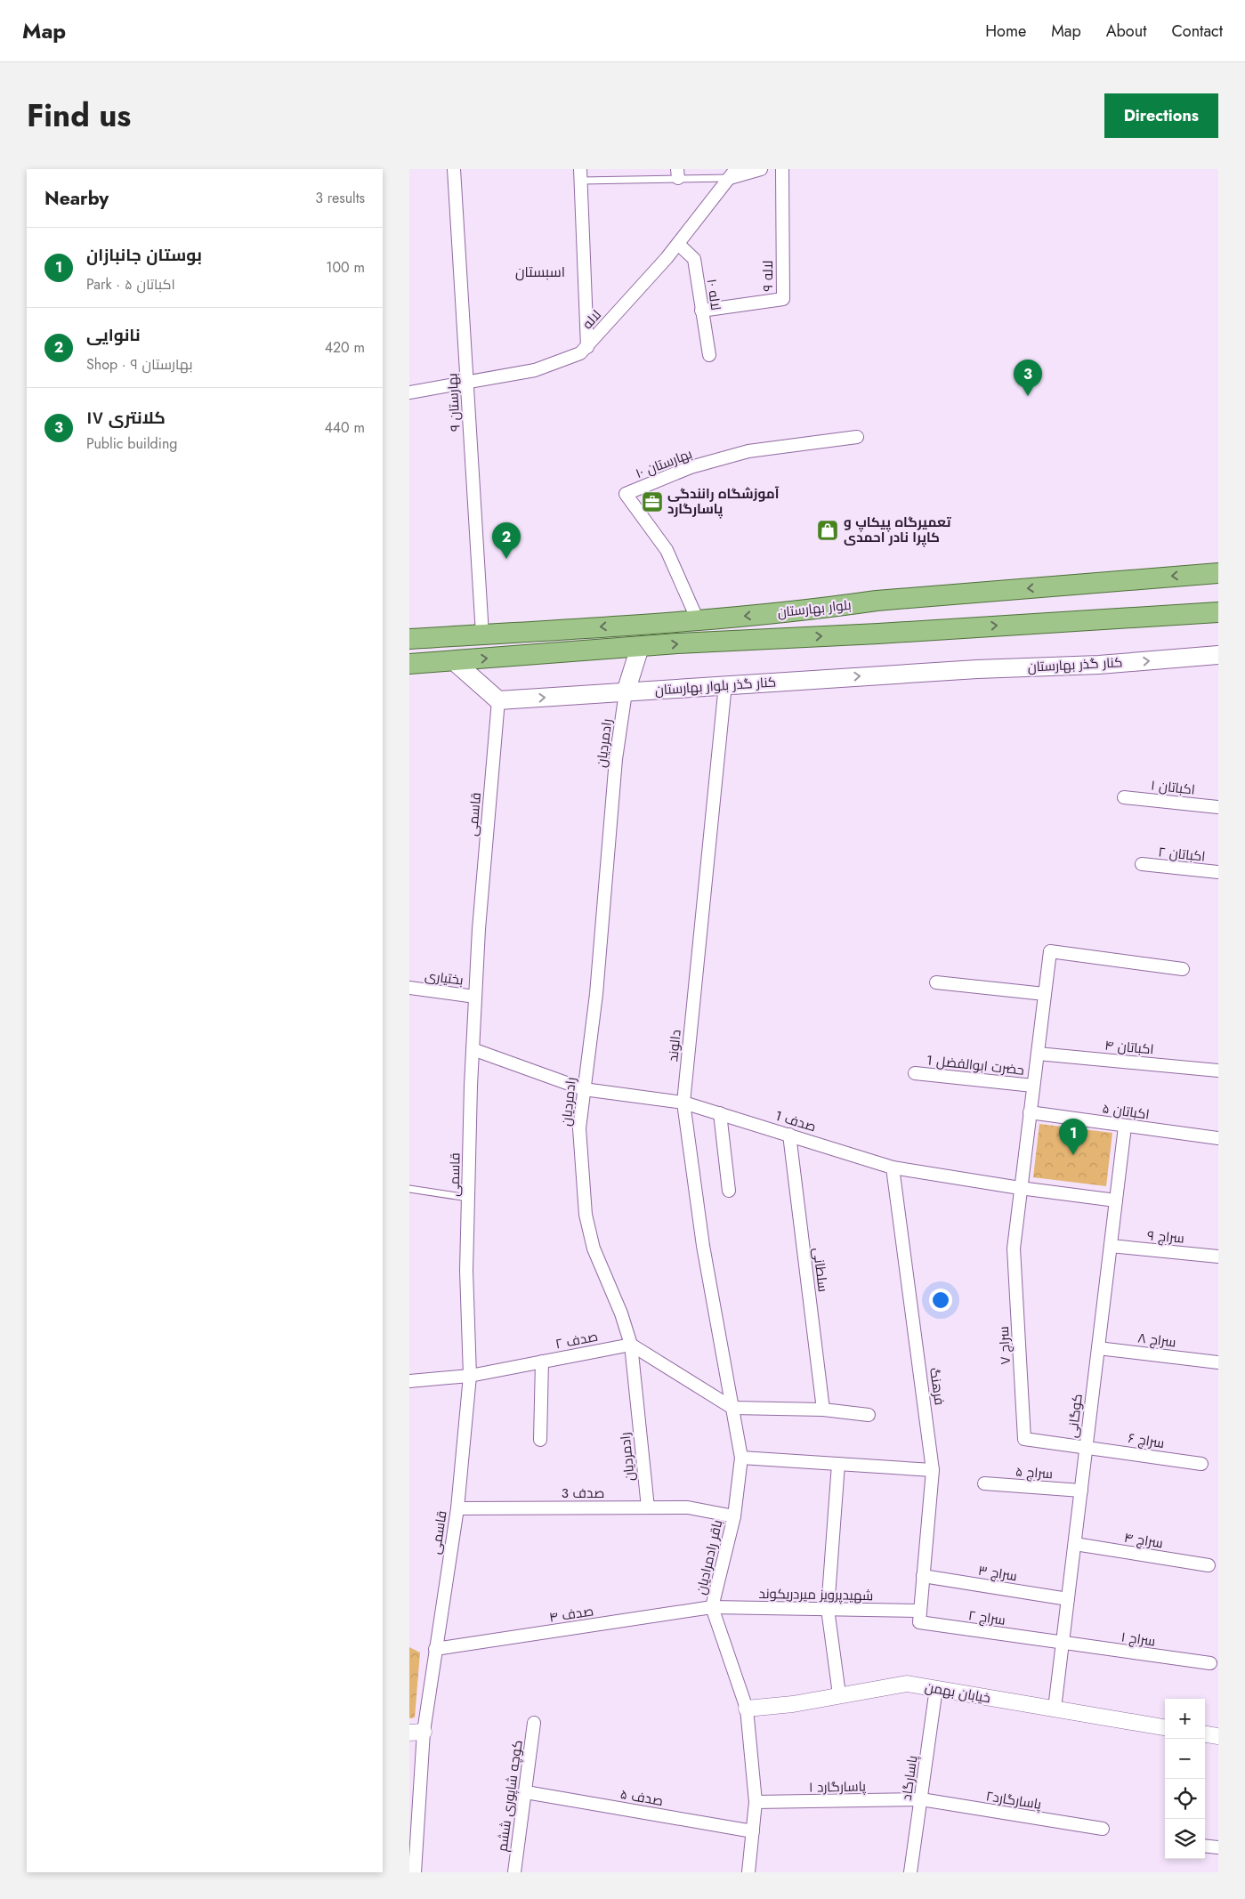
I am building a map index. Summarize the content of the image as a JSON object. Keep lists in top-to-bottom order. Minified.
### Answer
{"streets":{"main road":["بلوار بهارستان","کنار گذر بهارستان","کنار گذر بلوار بهارستان"],"street":["لاله ۹","لاله ۱۰","لاله","بهارستان ۹","بهارستان ۱۰","رادمردیان","اکباتان ۱","قاسمی","اکباتان ۲","بختیاری","دالوند","اکباتان ۴","حضرت ابوالفضل 1","اکباتان ۵","صدف 1","سراج ۹","سلطانی","صدف ۲","سراج ۸","سراج ۷","فرهنگ","کوگانی","سراج ۶","سراج ۵","صدف 3","سراج ۴","باقر رادمرادیان","سراج ۳","شهیدپرویز میردریکوند","صدف ۴","سراج ۲","سراج ۱","خیابان بهمن","پاسارگاد","پاسارگارد ۱","کوچه شاپوری ششم","صدف ۵","پاسارگارد۲"]},"crossings":[["لاله ۹","لاله ۱۰"],["لاله ۱۰","لاله"],["لاله","بهارستان ۹"],["بهارستان ۹","بلوار بهارستان"],["بهارستان ۱۰","بلوار بهارستان"],["کنار گذر بهارستان","کنار گذر بلوار بهارستان"],["کنار گذر بلوار بهارستان","رادمردیان"],["کنار گذر بلوار بهارستان","قاسمی"],["کنار گذر بلوار بهارستان","دالوند"],["رادمردیان","صدف 1"],["رادمردیان","صدف ۲"],["رادمردیان","صدف 3"],["قاسمی","بختیاری"],["قاسمی","صدف 1"],["قاسمی","صدف ۲"],["قاسمی","صدف 3"],["قاسمی","صدف ۴"],["دالوند","صدف 1"],["دالوند","باقر رادمرادیان"],["اکباتان ۵","کوگانی"],["صدف 1","سلطانی"],["صدف 1","سراج ۷"],["صدف 1","فرهنگ"],["صدف 1","کوگانی"],["سراج ۹","کوگانی"],["سراج ۸","کوگانی"],["سراج ۷","کوگانی"],["سراج ۷","سراج ۶"],["فرهنگ","سراج ۳"],["فرهنگ","شهیدپرویز میردریکوند"],["فرهنگ","سراج ۲"],["کوگانی","سراج ۶"],["کوگانی","سراج ۵"],["کوگانی","سراج ۴"],["کوگانی","سراج ۳"],["کوگانی","سراج ۲"],["کوگانی","سراج ۱"],["کوگانی","خیابان بهمن"],["صدف 3","باقر رادمرادیان"],["باقر رادمرادیان","شهیدپرویز میردریکوند"],["باقر رادمرادیان","صدف ۴"],["باقر رادمرادیان","خیابان بهمن"],["باقر رادمرادیان","پاسارگارد ۱"],["باقر رادمرادیان","صدف ۵"],["شهیدپرویز میردریکوند","صدف ۴"],["شهیدپرویز میردریکوند","سراج ۲"],["سراج ۲","سراج ۱"],["خیابان بهمن","پاسارگاد"],["پاسارگاد","پاسارگارد ۱"],["پاسارگاد","پاسارگارد۲"],["پاسارگارد ۱","پاسارگارد۲"],["کوچه شاپوری ششم","صدف ۵"]],"one_way":["کنار گذر بهارستان","کنار گذر بلوار بهارستان"],"districts":["اسبستان"],"places":{"office":["آموزشگاه رانندگی پاسارگارد"],"shop":["تعمیرگاه پیکاپ و کاپرا نادر احمدی"]},"page":{"header":"Map","nav":["Home","Map","About","Contact"],"title":"Find us","buttons":"Directions","heading":["Nearby","3 results"],"list":[{"mark":"1","name":"بوستان جانبازان","note":"Park · اکباتان ۵","value":"100 m"},{"mark":"2","name":"نانوایی","note":"Shop · بهارستان ۹","value":"420 m"},{"mark":"3","name":"کلانتری ۱۷","note":"Public building","value":"440 m"}],"pins":["3","2","1"],"map_buttons":["+","−"]}}
